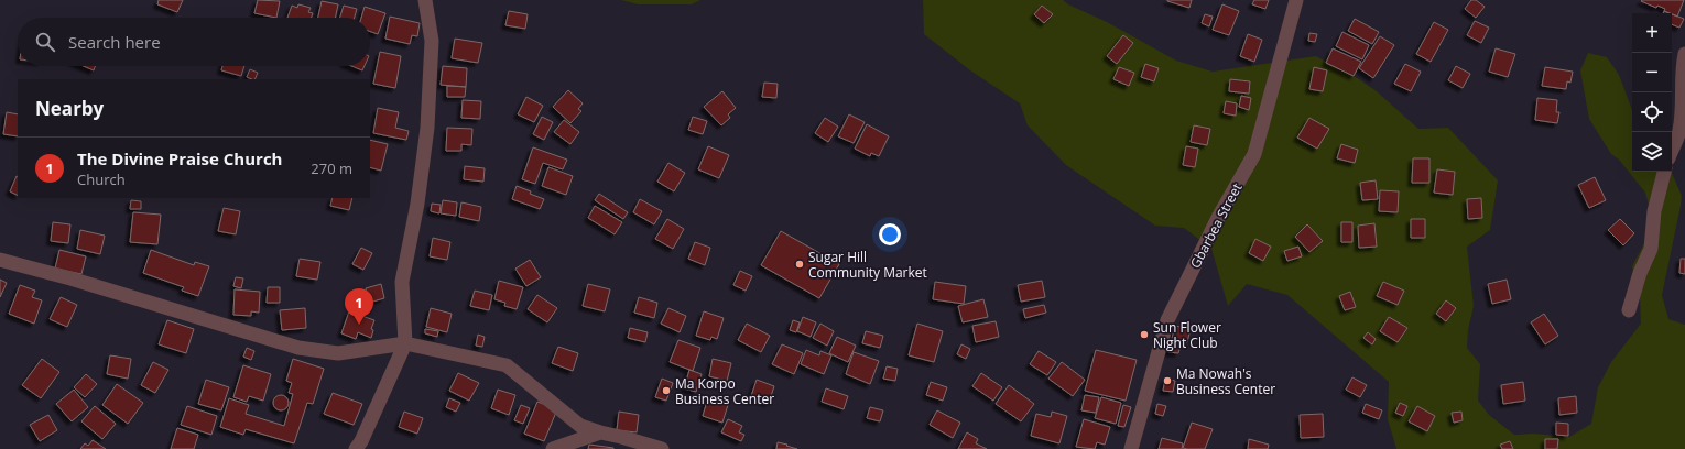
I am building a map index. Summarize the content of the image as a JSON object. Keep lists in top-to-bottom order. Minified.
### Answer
{"streets":{"street":["Gbarbea Street"]},"places":["Sugar Hill Community Market","Sun Flower Night Club","Ma Nowah's Business Center","Ma Korpo Business Center"],"page":{"map_buttons":["+","−"],"search":"Search here","heading":"Nearby","list":[{"mark":"1","name":"The Divine Praise Church","note":"Church","value":"270 m"}],"pins":"1"}}
